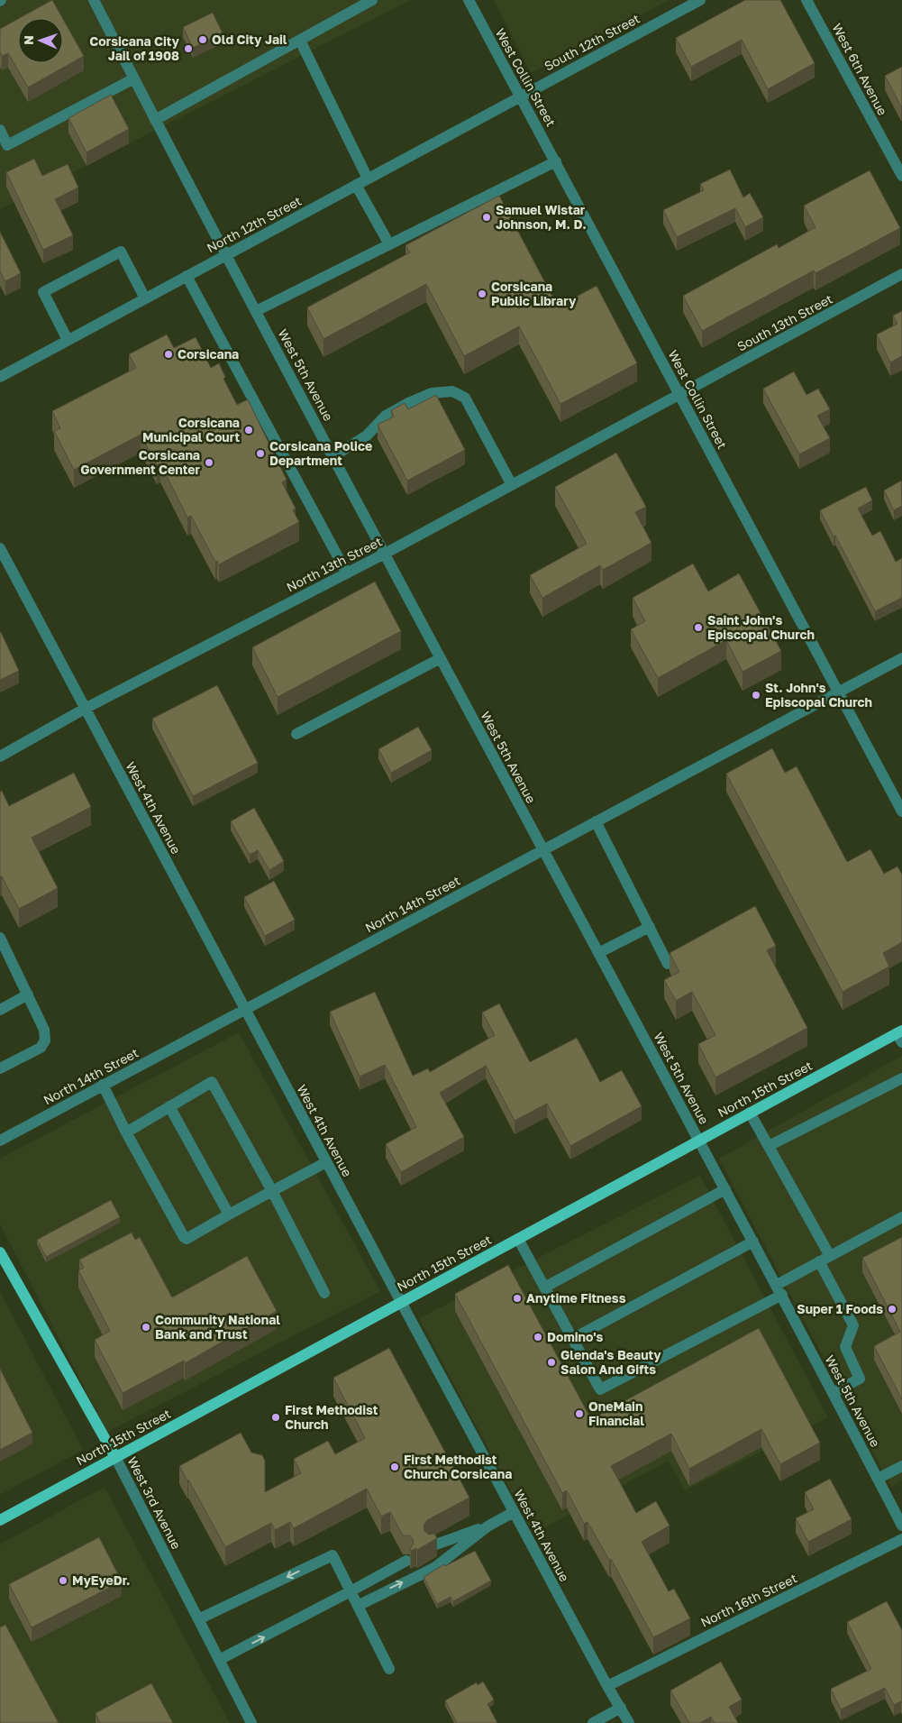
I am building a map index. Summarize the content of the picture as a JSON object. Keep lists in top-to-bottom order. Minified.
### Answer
{"streets":{"main road":["North 15th Street","West 3rd Avenue"],"street":["South 12th Street","West 6th Avenue","West Collin Street","North 12th Street","South 13th Street","West 5th Avenue","North 13th Street","West 4th Avenue","North 14th Street","North 16th Street"]},"crossings":[["South 12th Street","West Collin Street"],["South 12th Street","North 12th Street"],["West Collin Street","North 12th Street"],["West Collin Street","South 13th Street"],["West Collin Street","North 13th Street"],["West Collin Street","North 14th Street"],["North 12th Street","West 5th Avenue"],["South 13th Street","North 13th Street"],["West 5th Avenue","North 13th Street"],["West 5th Avenue","North 14th Street"],["West 5th Avenue","North 15th Street"],["North 13th Street","West 4th Avenue"],["West 4th Avenue","North 14th Street"],["West 4th Avenue","North 15th Street"],["West 4th Avenue","North 16th Street"],["North 15th Street","West 3rd Avenue"]],"places":["Old City Jail","Corsicana City Jail of 1908","Samuel Wistar Johnson, M. D.","Corsicana Public Library","Corsicana","Corsicana Municipal Court","Corsicana Police Department","Corsicana Government Center","Saint John's Episcopal Church","St. John's Episcopal Church","Anytime Fitness","Super 1 Foods","Community National Bank and Trust","Domino's","Glenda's Beauty Salon And Gifts","OneMain Financial","First Methodist Church","First Methodist Church Corsicana","MyEyeDr."],"north":"left"}
